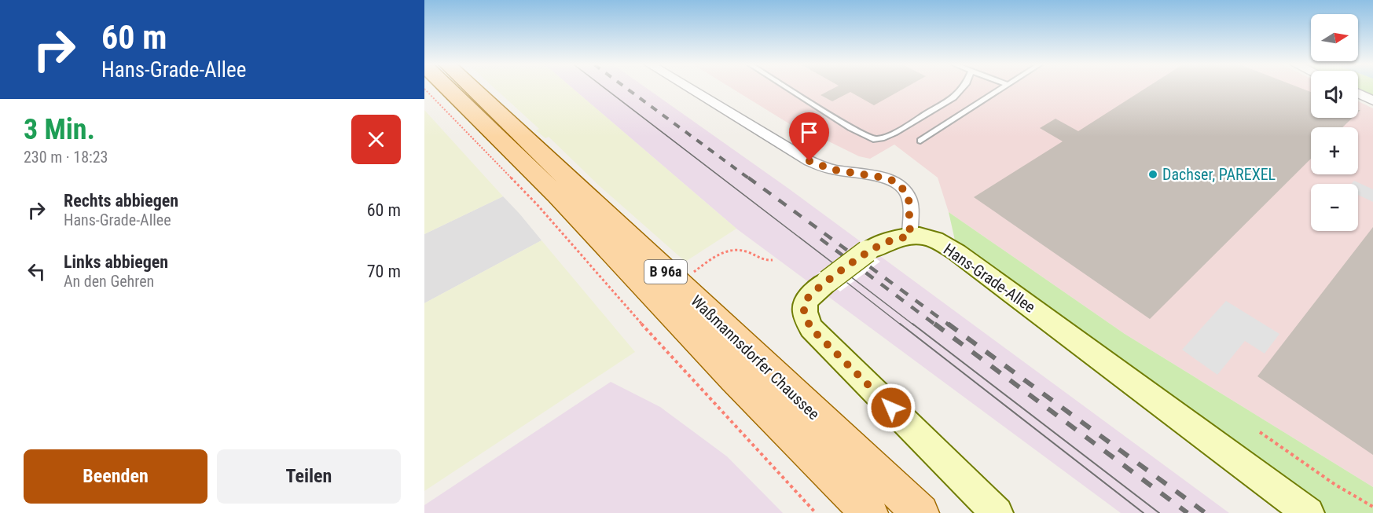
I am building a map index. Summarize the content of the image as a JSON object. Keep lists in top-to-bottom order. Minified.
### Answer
{"streets":{"main road":["B 96a","Waßmannsdorfer Chaussee"],"street":["Hans-Grade-Allee"]},"places":["Dachser, PAREXEL"],"north":"right","page":{"turn":["60 m","Hans-Grade-Allee"],"map_buttons":["+","−"],"heading":["3 Min.","230 m · 18:23"],"list":[{"name":"Rechts abbiegen","note":"Hans-Grade-Allee","value":"60 m"},{"name":"Links abbiegen","note":"An den Gehren","value":"70 m"}],"buttons":["Beenden","Teilen"]}}
